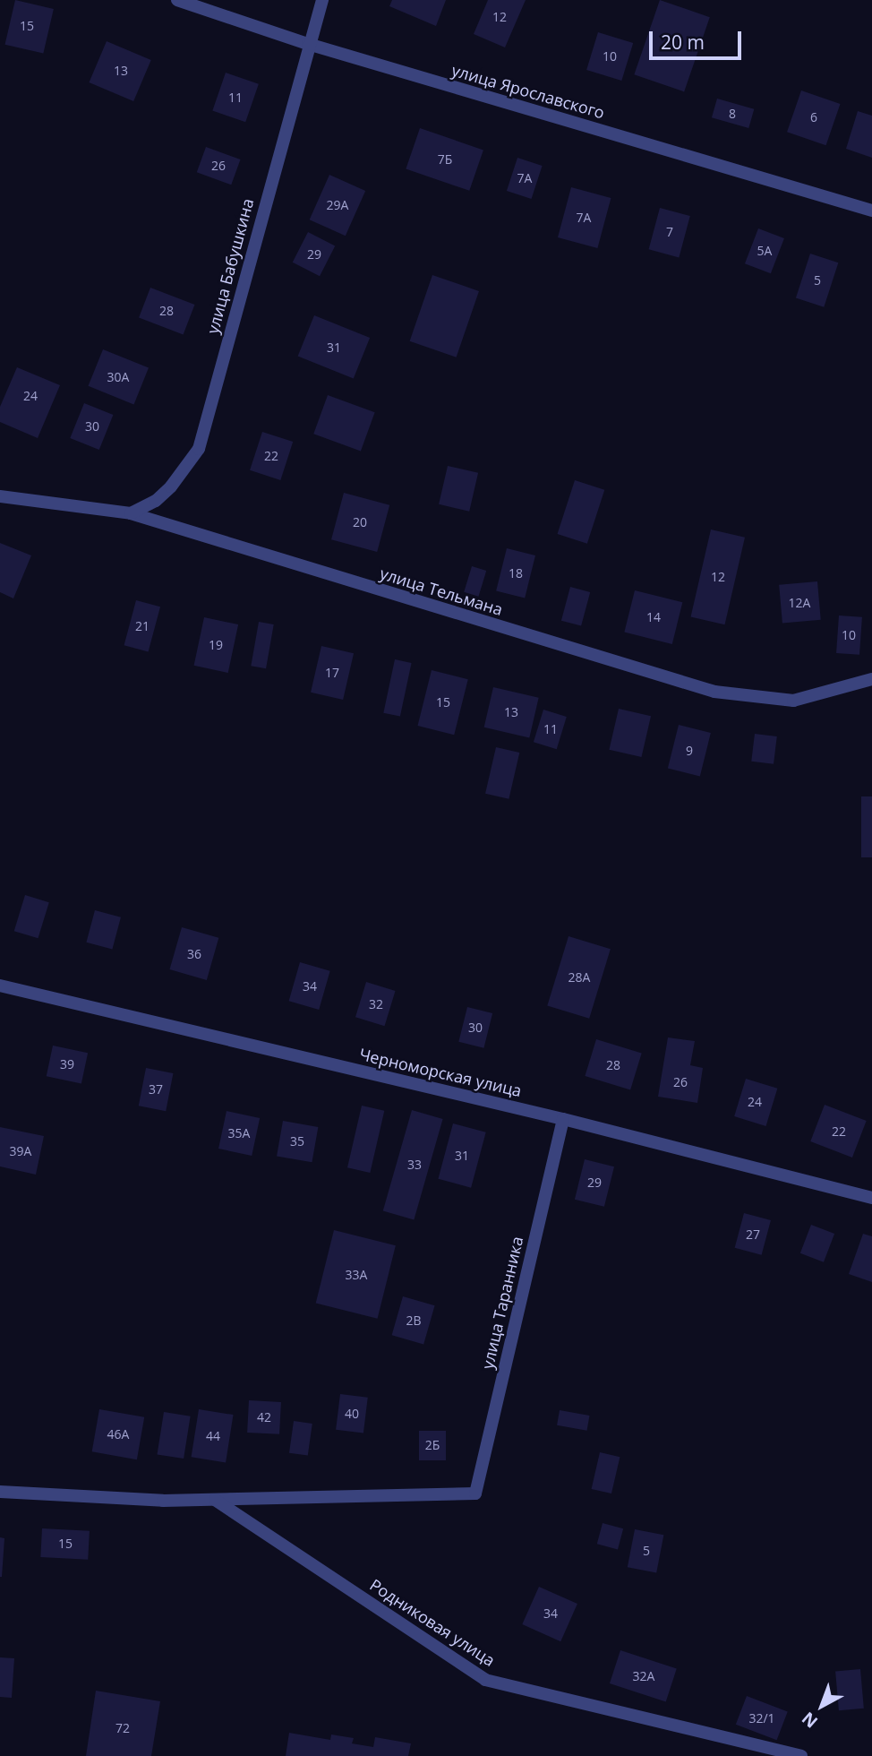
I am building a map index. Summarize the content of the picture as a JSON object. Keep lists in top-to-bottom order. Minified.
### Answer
{"streets":{"street":["улица Ярославского","улица Бабушкина","улица Тельмана","Черноморская улица","улица Таранника","Родниковая улица"]},"crossings":[["улица Ярославского","улица Бабушкина"],["улица Бабушкина","улица Тельмана"],["Черноморская улица","улица Таранника"],["улица Таранника","Родниковая улица"]],"house_numbers":["12","15","10","13","11","8","6","7Б","26","7А","29А","7А","7","5А","29","5","28","31","30А","24","30","22","20","18","12","12А","14","21","10","19","17","15","13","11","9","36","28А","34","32","30","39","28","26","37","24","22","35А","35","39А","31","33","29","27","33А","2В","40","42","46А","44","2Б","15","5","34","32А","32/1","72"],"scale_bar":"20 m","north":"bottom left"}
